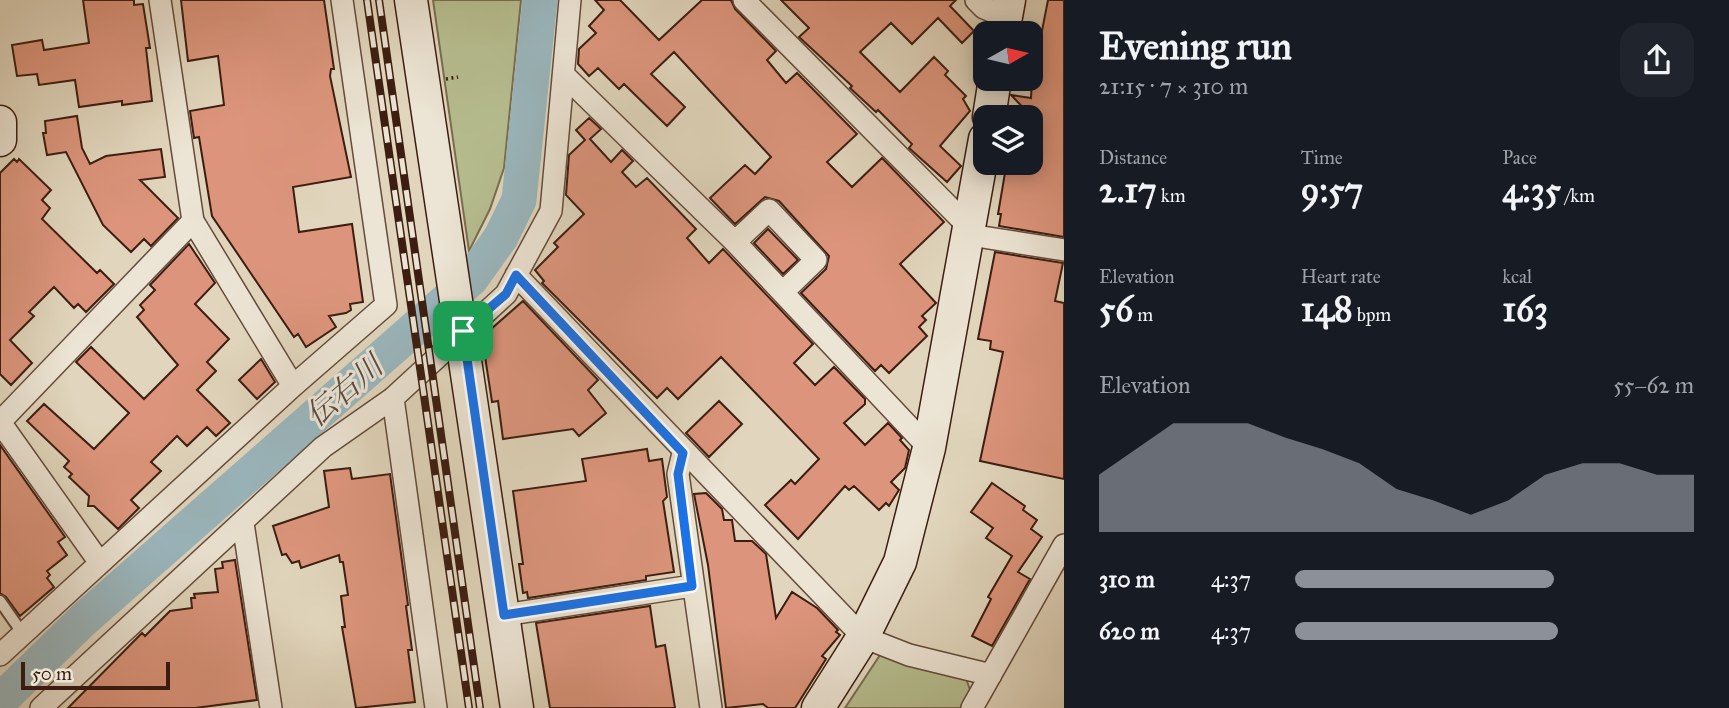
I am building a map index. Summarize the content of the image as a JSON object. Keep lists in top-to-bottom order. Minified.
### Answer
{"water":["伝右川"],"scale_bar":"50 m","north":"right","page":{"heading":["Evening run","21:15 · 7 × 310 m"],"stats":[["Distance","2.17 km"],["Time","9:57"],["Pace","4:35 /km"],["Elevation","56 m"],["Heart rate","148 bpm"],["kcal","163"]],"chart":["Elevation","55–62 m"],"list":[{"name":"310 m","note":"4:37"},{"name":"620 m","note":"4:37"}],"scale":"50 m"}}
